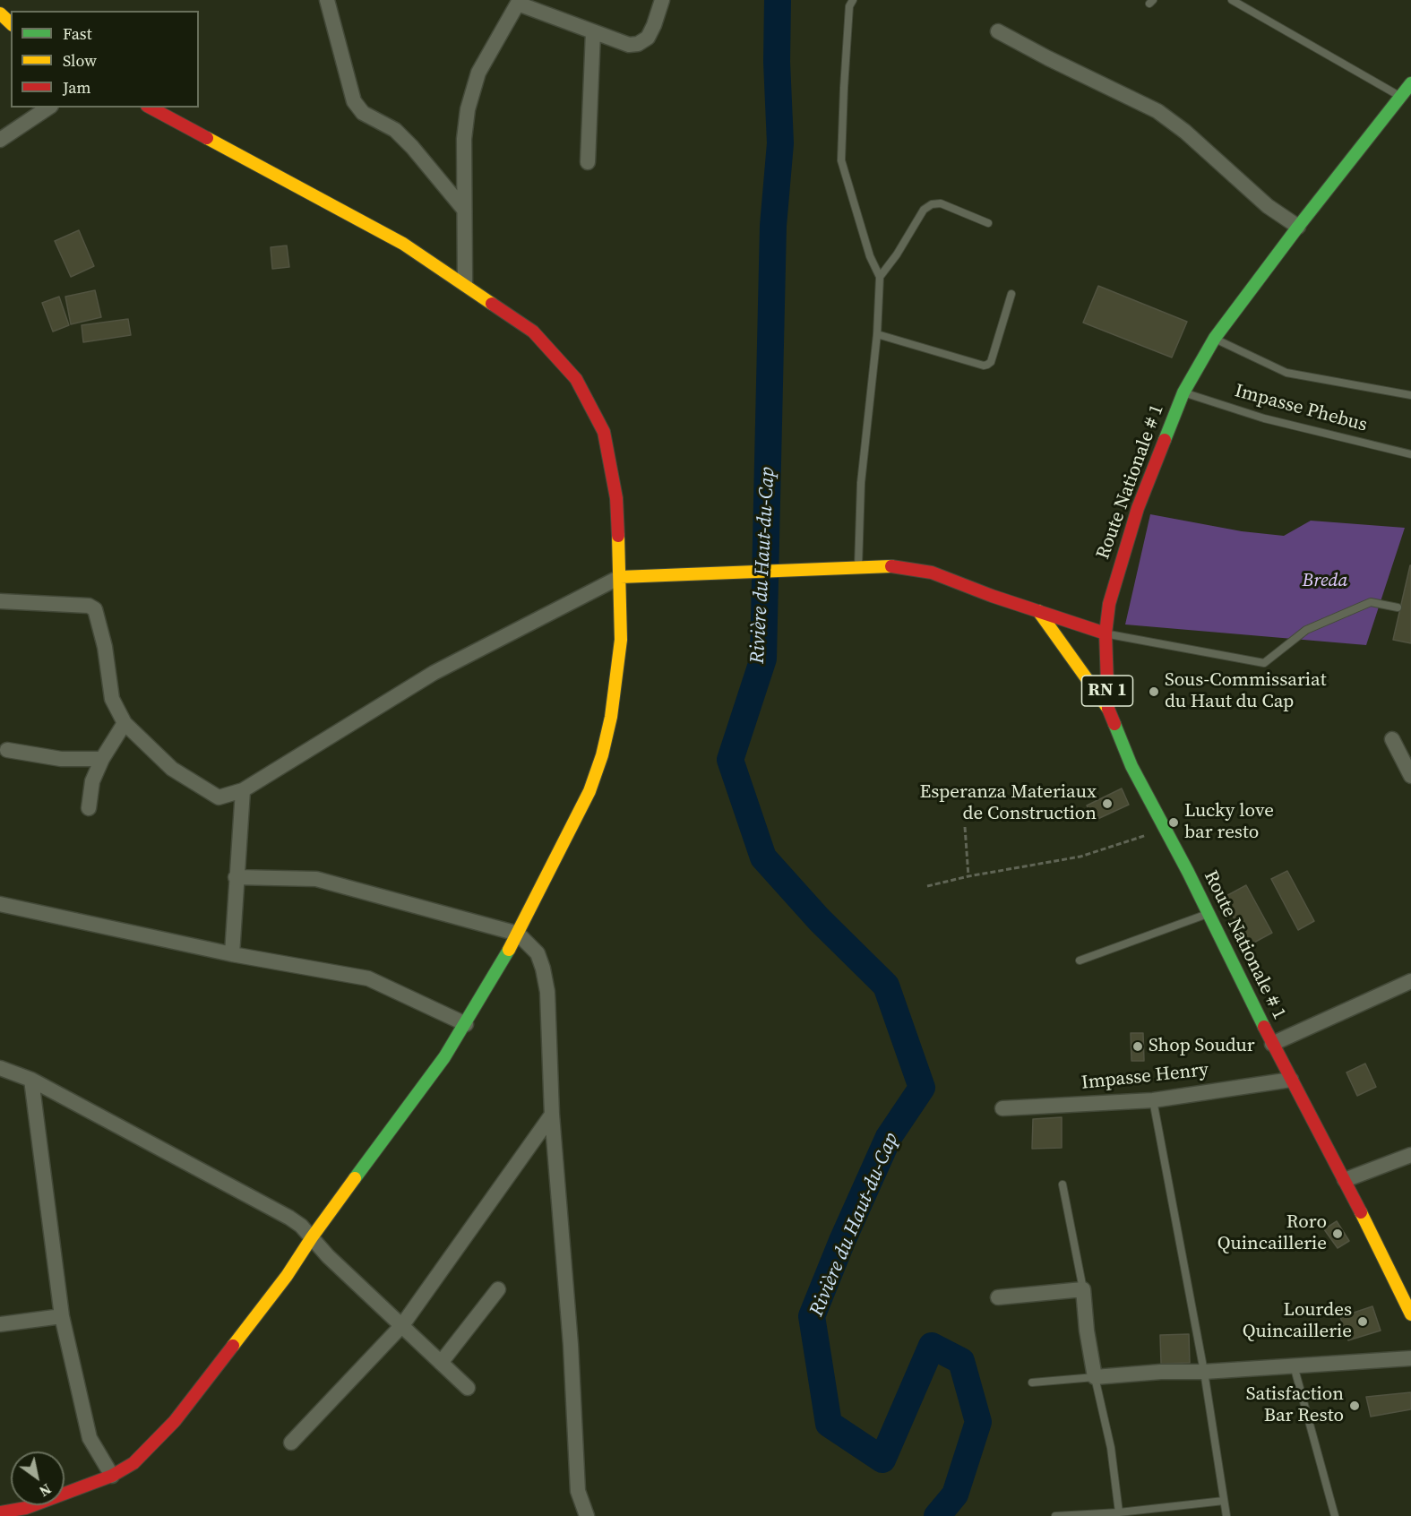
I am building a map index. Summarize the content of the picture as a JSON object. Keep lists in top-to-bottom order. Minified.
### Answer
{"streets":{"main road":["Route Nationale # 1","RN 1"],"street":["Impasse Henry"],"lane":["Impasse Phebus"]},"crossings":[["Impasse Phebus","Route Nationale # 1"],["Route Nationale # 1","Impasse Henry"]],"water":["Rivière du Haut-du-Cap"],"parks":["Breda"],"places":["Sous-Commissariat du Haut du Cap","Esperanza Materiaux de Construction","Lucky love bar resto","Shop Soudur","Roro Quincaillerie","Lourdes Quincaillerie","Satisfaction Bar Resto"],"legend":["Fast","Slow","Jam"],"north":"bottom right"}
